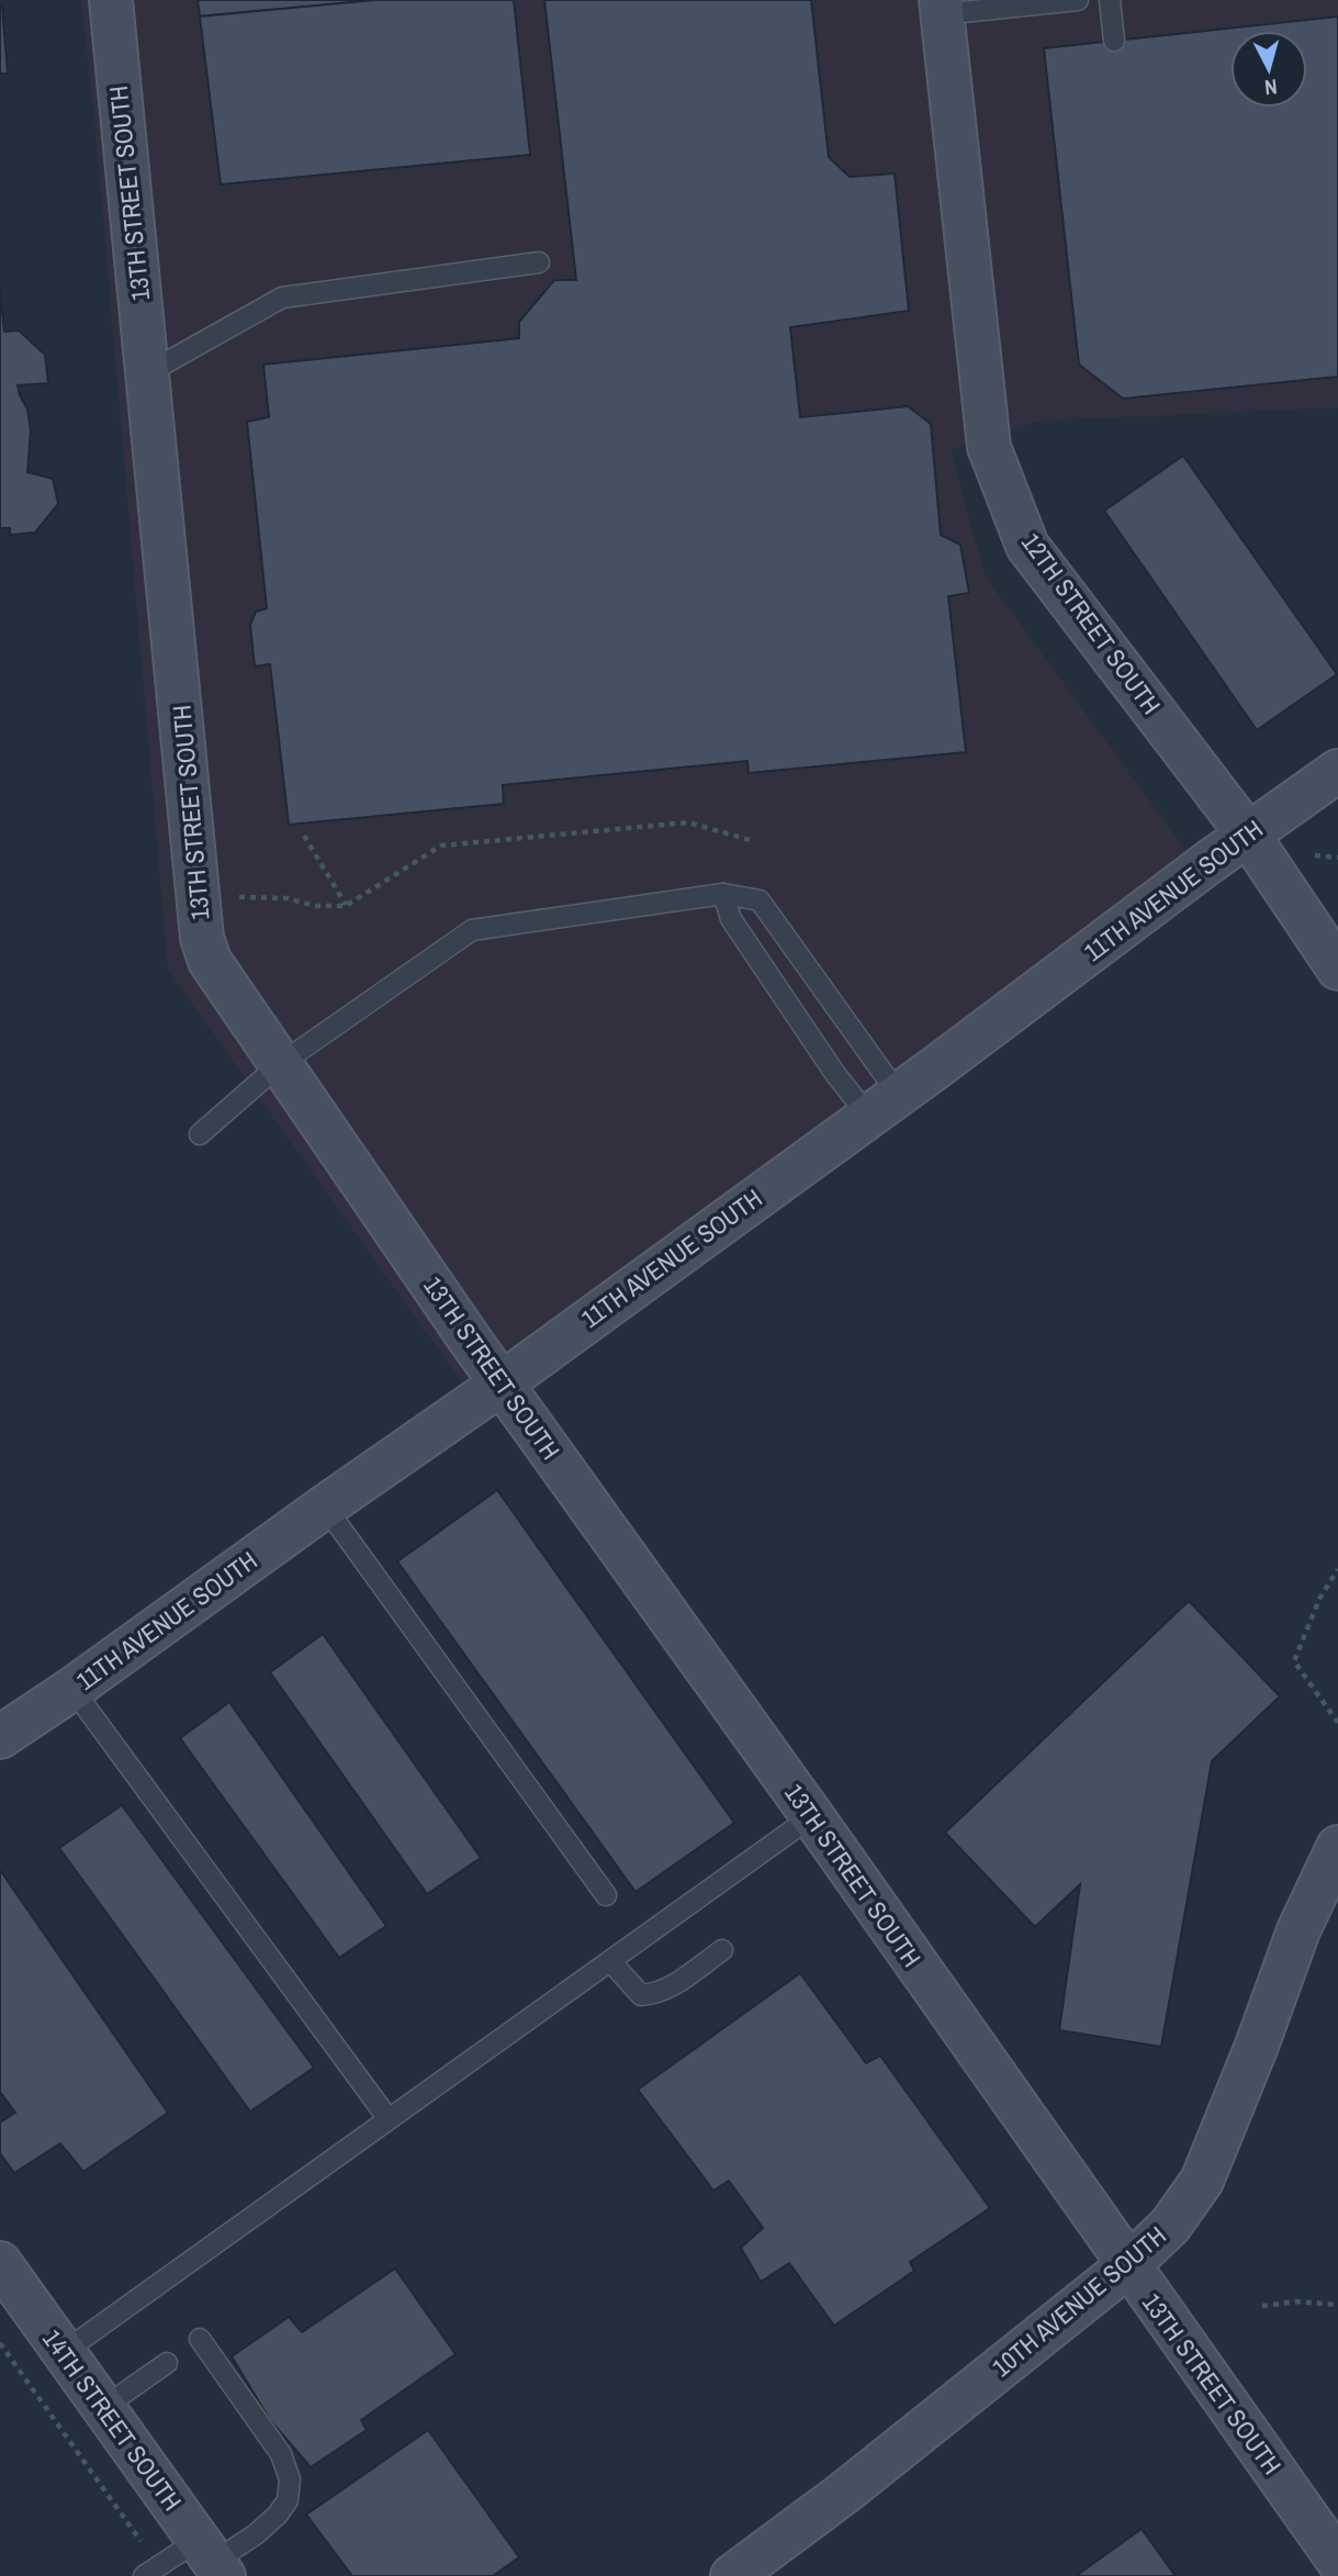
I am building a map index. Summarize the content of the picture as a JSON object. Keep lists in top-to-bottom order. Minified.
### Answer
{"streets":{"street":["13TH STREET SOUTH","12TH STREET SOUTH","11TH AVENUE SOUTH","10TH AVENUE SOUTH","14TH STREET SOUTH"]},"crossings":[["13TH STREET SOUTH","11TH AVENUE SOUTH"],["13TH STREET SOUTH","10TH AVENUE SOUTH"],["12TH STREET SOUTH","11TH AVENUE SOUTH"]],"north":"bottom"}
